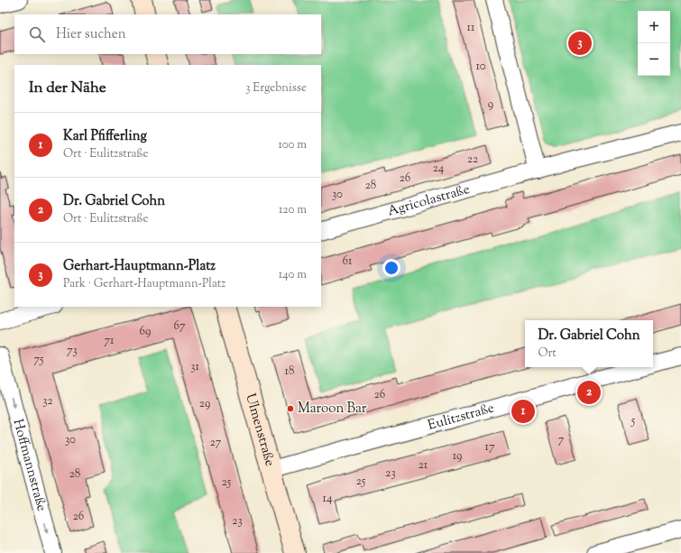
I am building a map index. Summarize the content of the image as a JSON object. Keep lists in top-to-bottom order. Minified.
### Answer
{"streets":{"street":["Agricolastraße","Eulitzstraße","Ulmenstraße","Hoffmannstraße"]},"crossings":[["Eulitzstraße","Ulmenstraße"]],"one_way":["Hoffmannstraße"],"places":["Maroon Bar"],"house_numbers":["11","10","9","22","24","26","28","30","61","67","69","71","73","75","31","18","26","32","29","5","30","7","27","17","19","21","23","28","25","25","14","26","23"],"page":{"map_buttons":["+","−"],"search":"Hier suchen","pins":["3","2","1"],"heading":["In der Nähe","3 Ergebnisse"],"list":[{"mark":"1","name":"Karl Pfifferling","note":"Ort · Eulitzstraße","value":"100 m"},{"mark":"2","name":"Dr. Gabriel Cohn","note":"Ort · Eulitzstraße","value":"120 m"},{"mark":"3","name":"Gerhart-Hauptmann-Platz","note":"Park · Gerhart-Hauptmann-Platz","value":"140 m"}],"popup":["Dr. Gabriel Cohn","Ort"]}}
